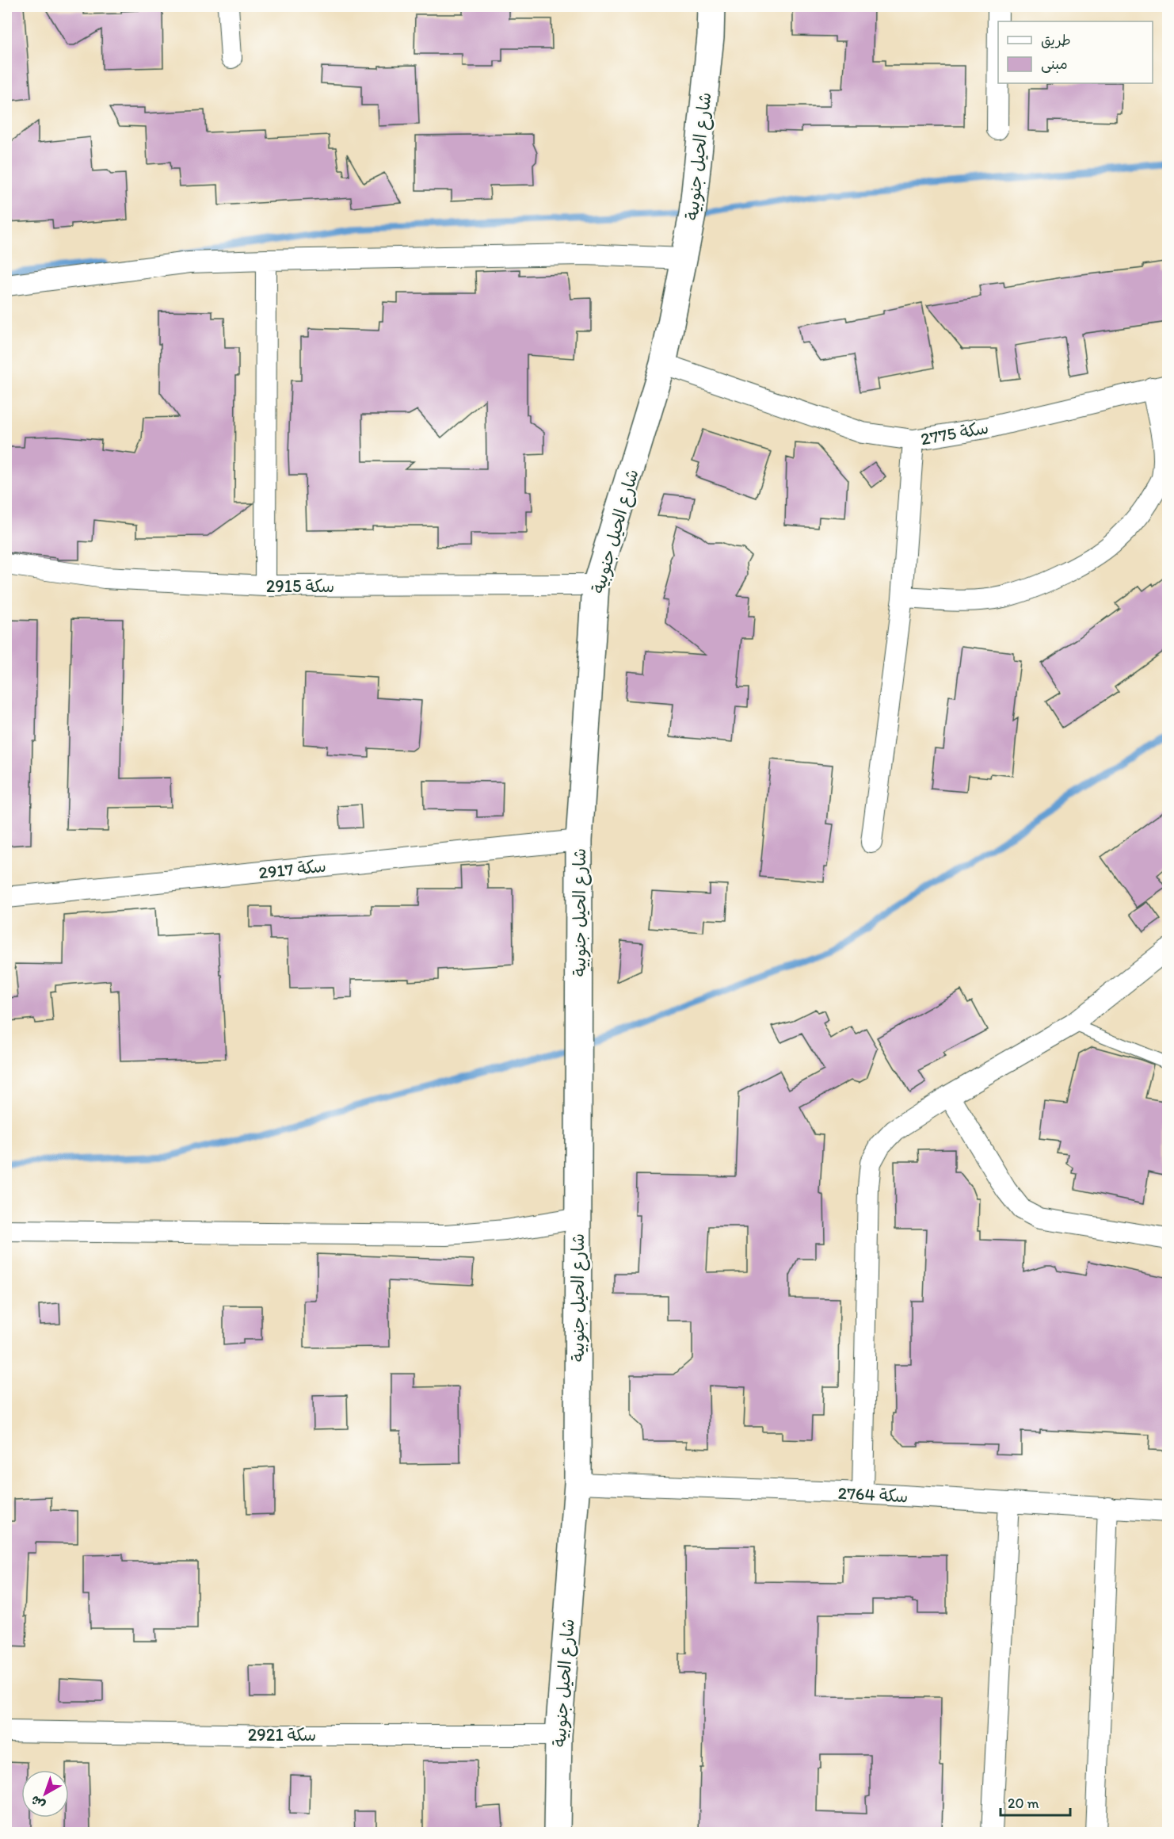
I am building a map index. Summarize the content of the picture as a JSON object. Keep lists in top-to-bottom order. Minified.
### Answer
{"streets":{"street":["شارع الحيل جنوبية","سكة 2775","سكة 2915","سكة 2917","سكة 2764","سكة 2921"]},"crossings":[["شارع الحيل جنوبية","سكة 2775"],["شارع الحيل جنوبية","سكة 2915"],["شارع الحيل جنوبية","سكة 2917"],["شارع الحيل جنوبية","سكة 2764"],["شارع الحيل جنوبية","سكة 2921"]],"legend":["طريق","مبنى"],"scale_bar":"20 m","north":"bottom left"}
